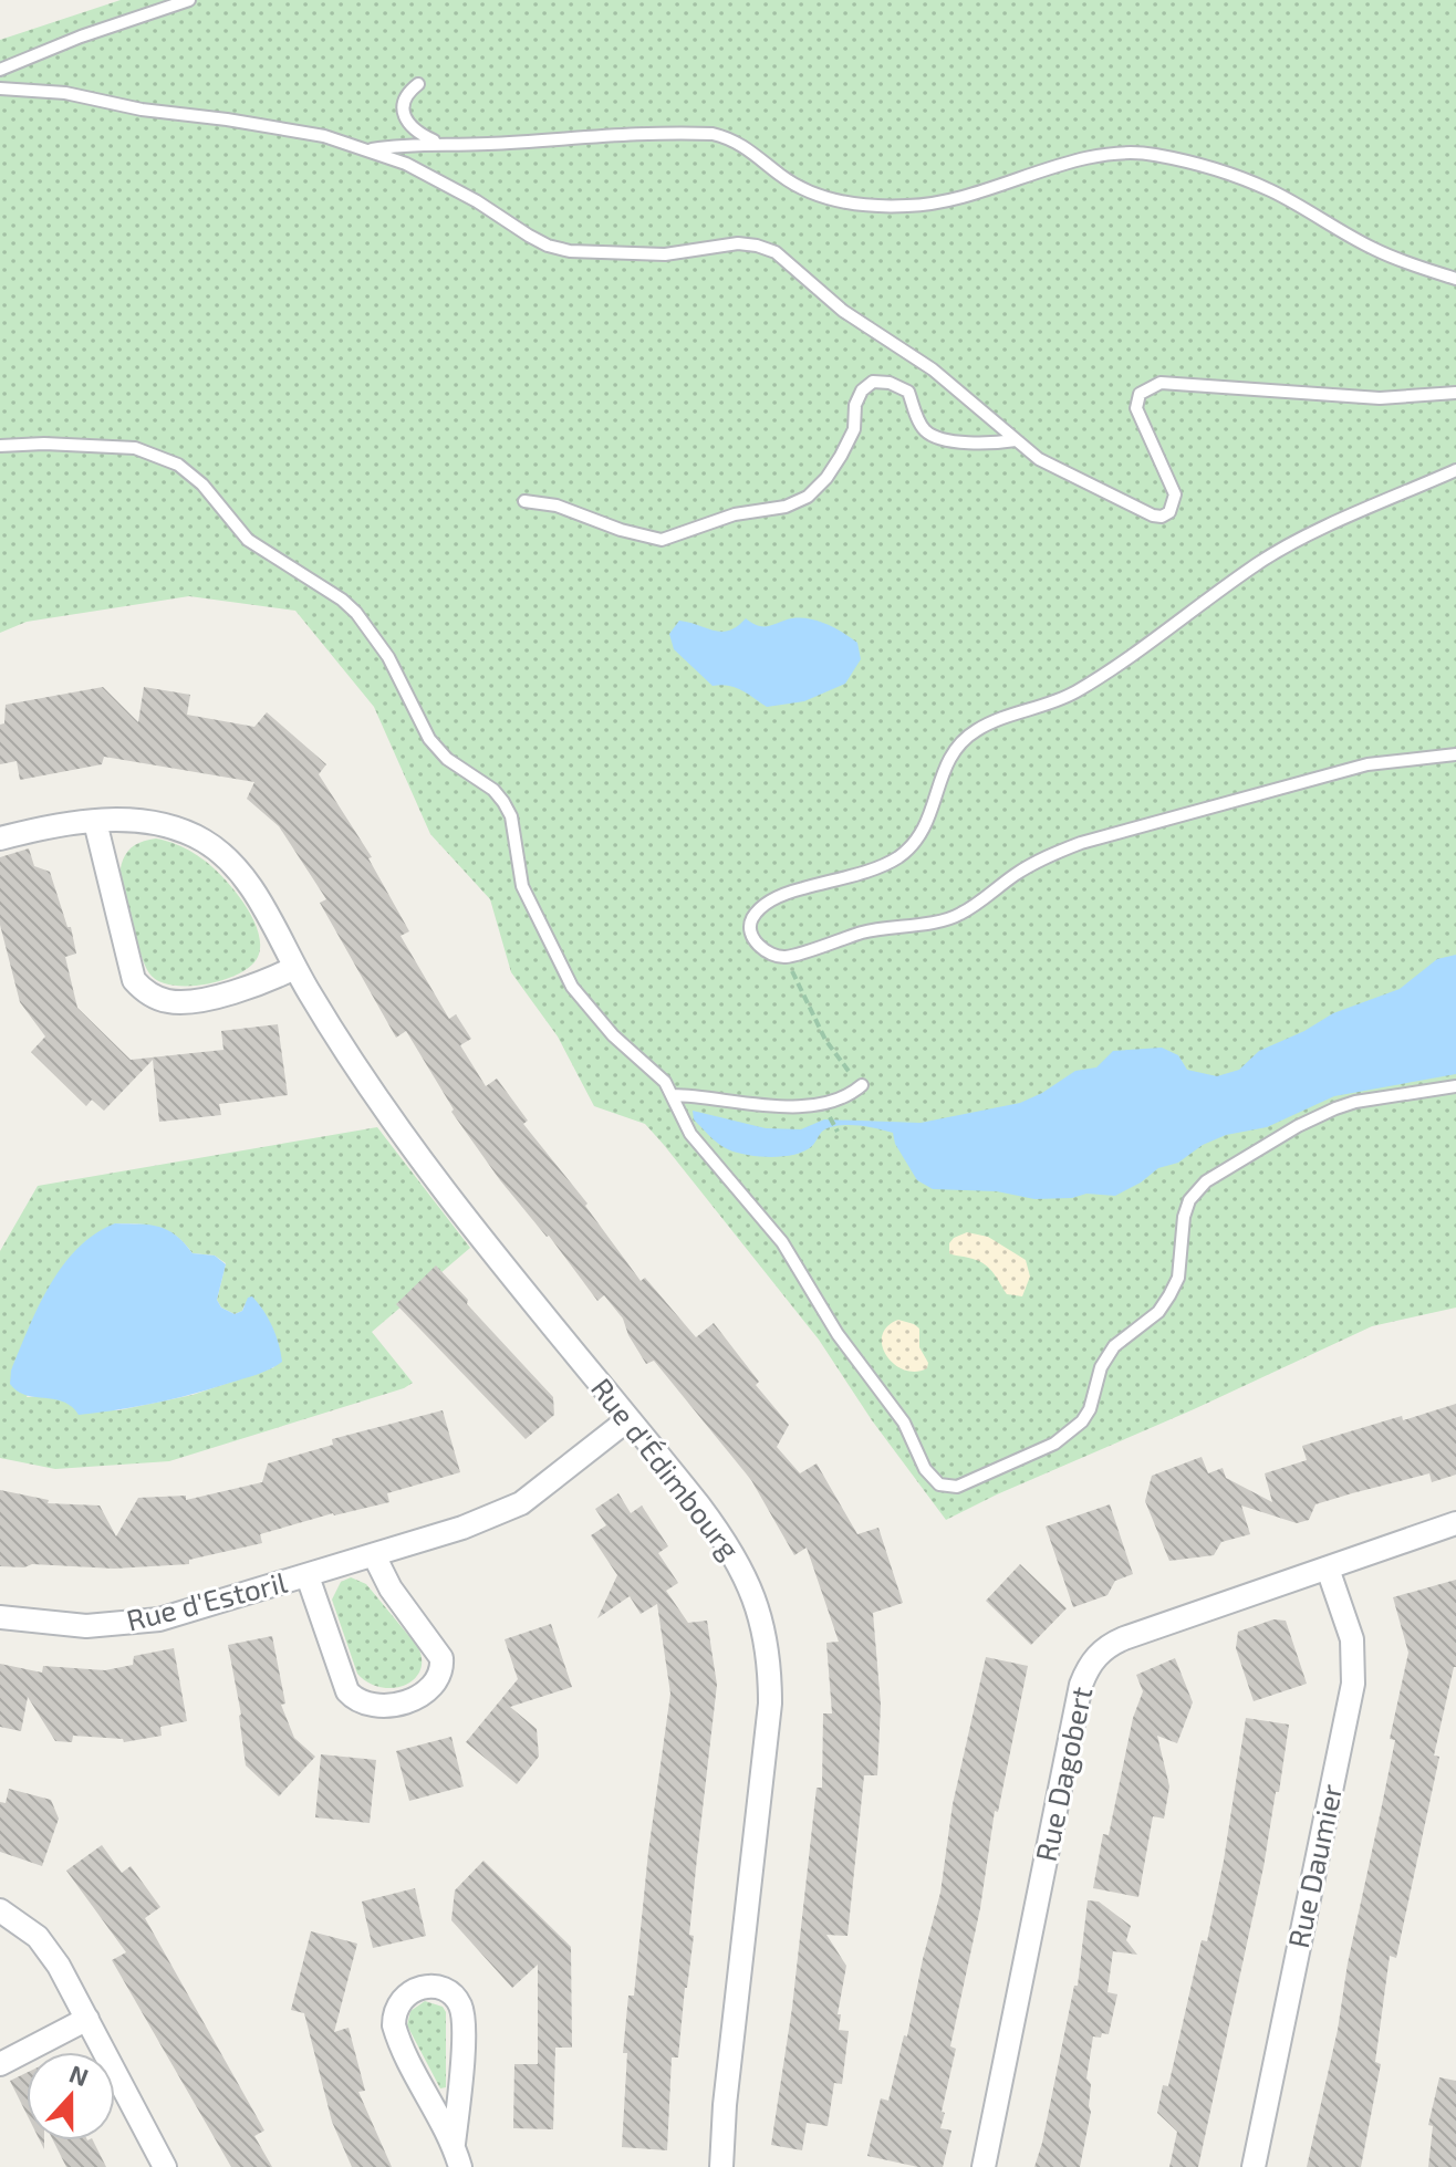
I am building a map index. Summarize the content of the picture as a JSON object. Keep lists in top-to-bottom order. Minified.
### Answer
{"streets":{"street":["Rue d'Édimbourg","Rue d'Estoril","Rue Dagobert","Rue Daumier"]},"crossings":[["Rue d'Édimbourg","Rue d'Estoril"],["Rue Dagobert","Rue Daumier"]],"north":"top"}
